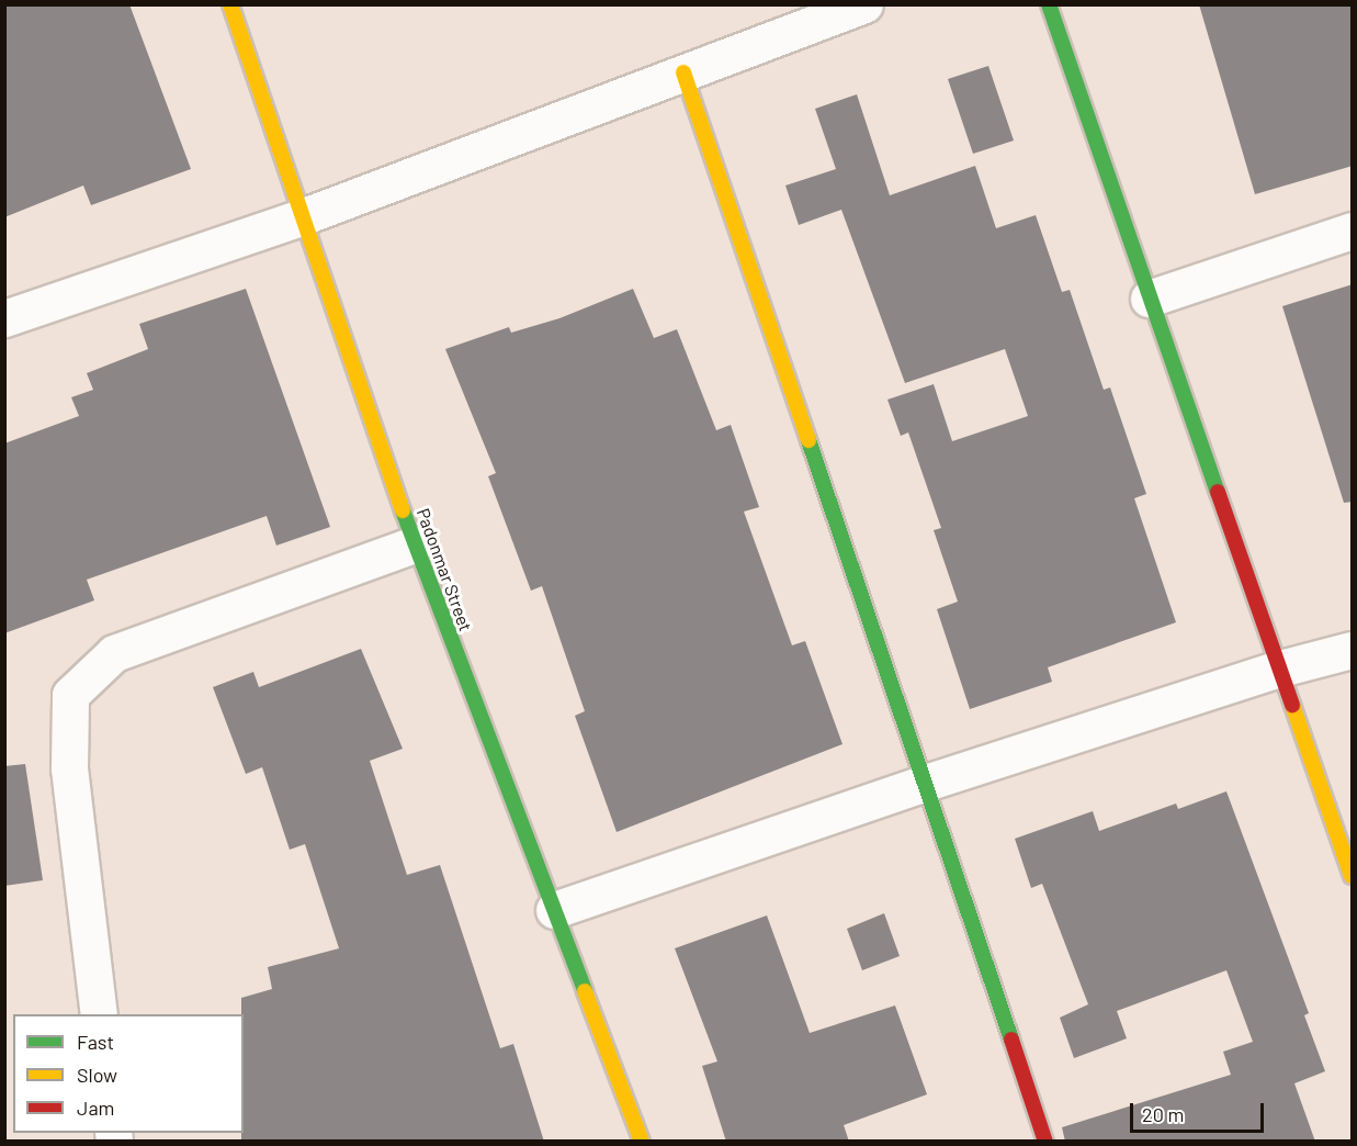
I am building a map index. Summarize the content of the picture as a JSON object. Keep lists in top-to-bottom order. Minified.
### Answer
{"streets":{"street":["Padonmar Street"]},"legend":["Fast","Slow","Jam"],"scale_bar":"20 m"}
